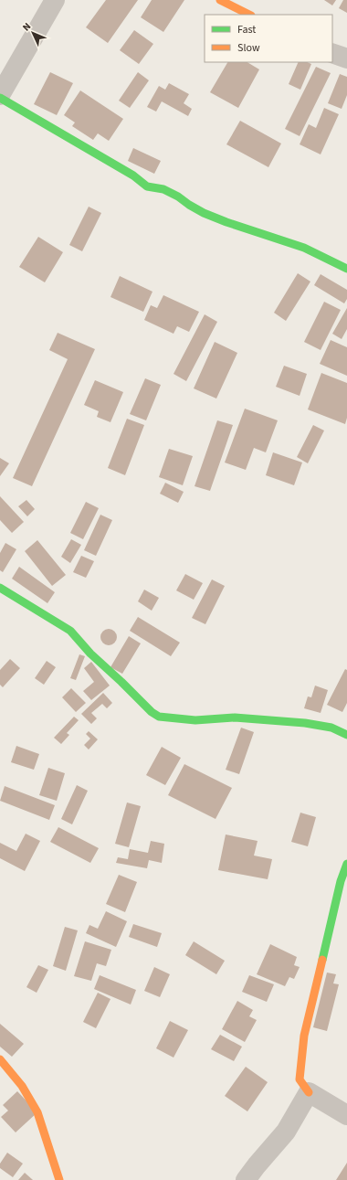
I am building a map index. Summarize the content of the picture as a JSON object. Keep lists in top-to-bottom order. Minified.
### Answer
{"legend":["Fast","Slow"],"north":"top left"}
